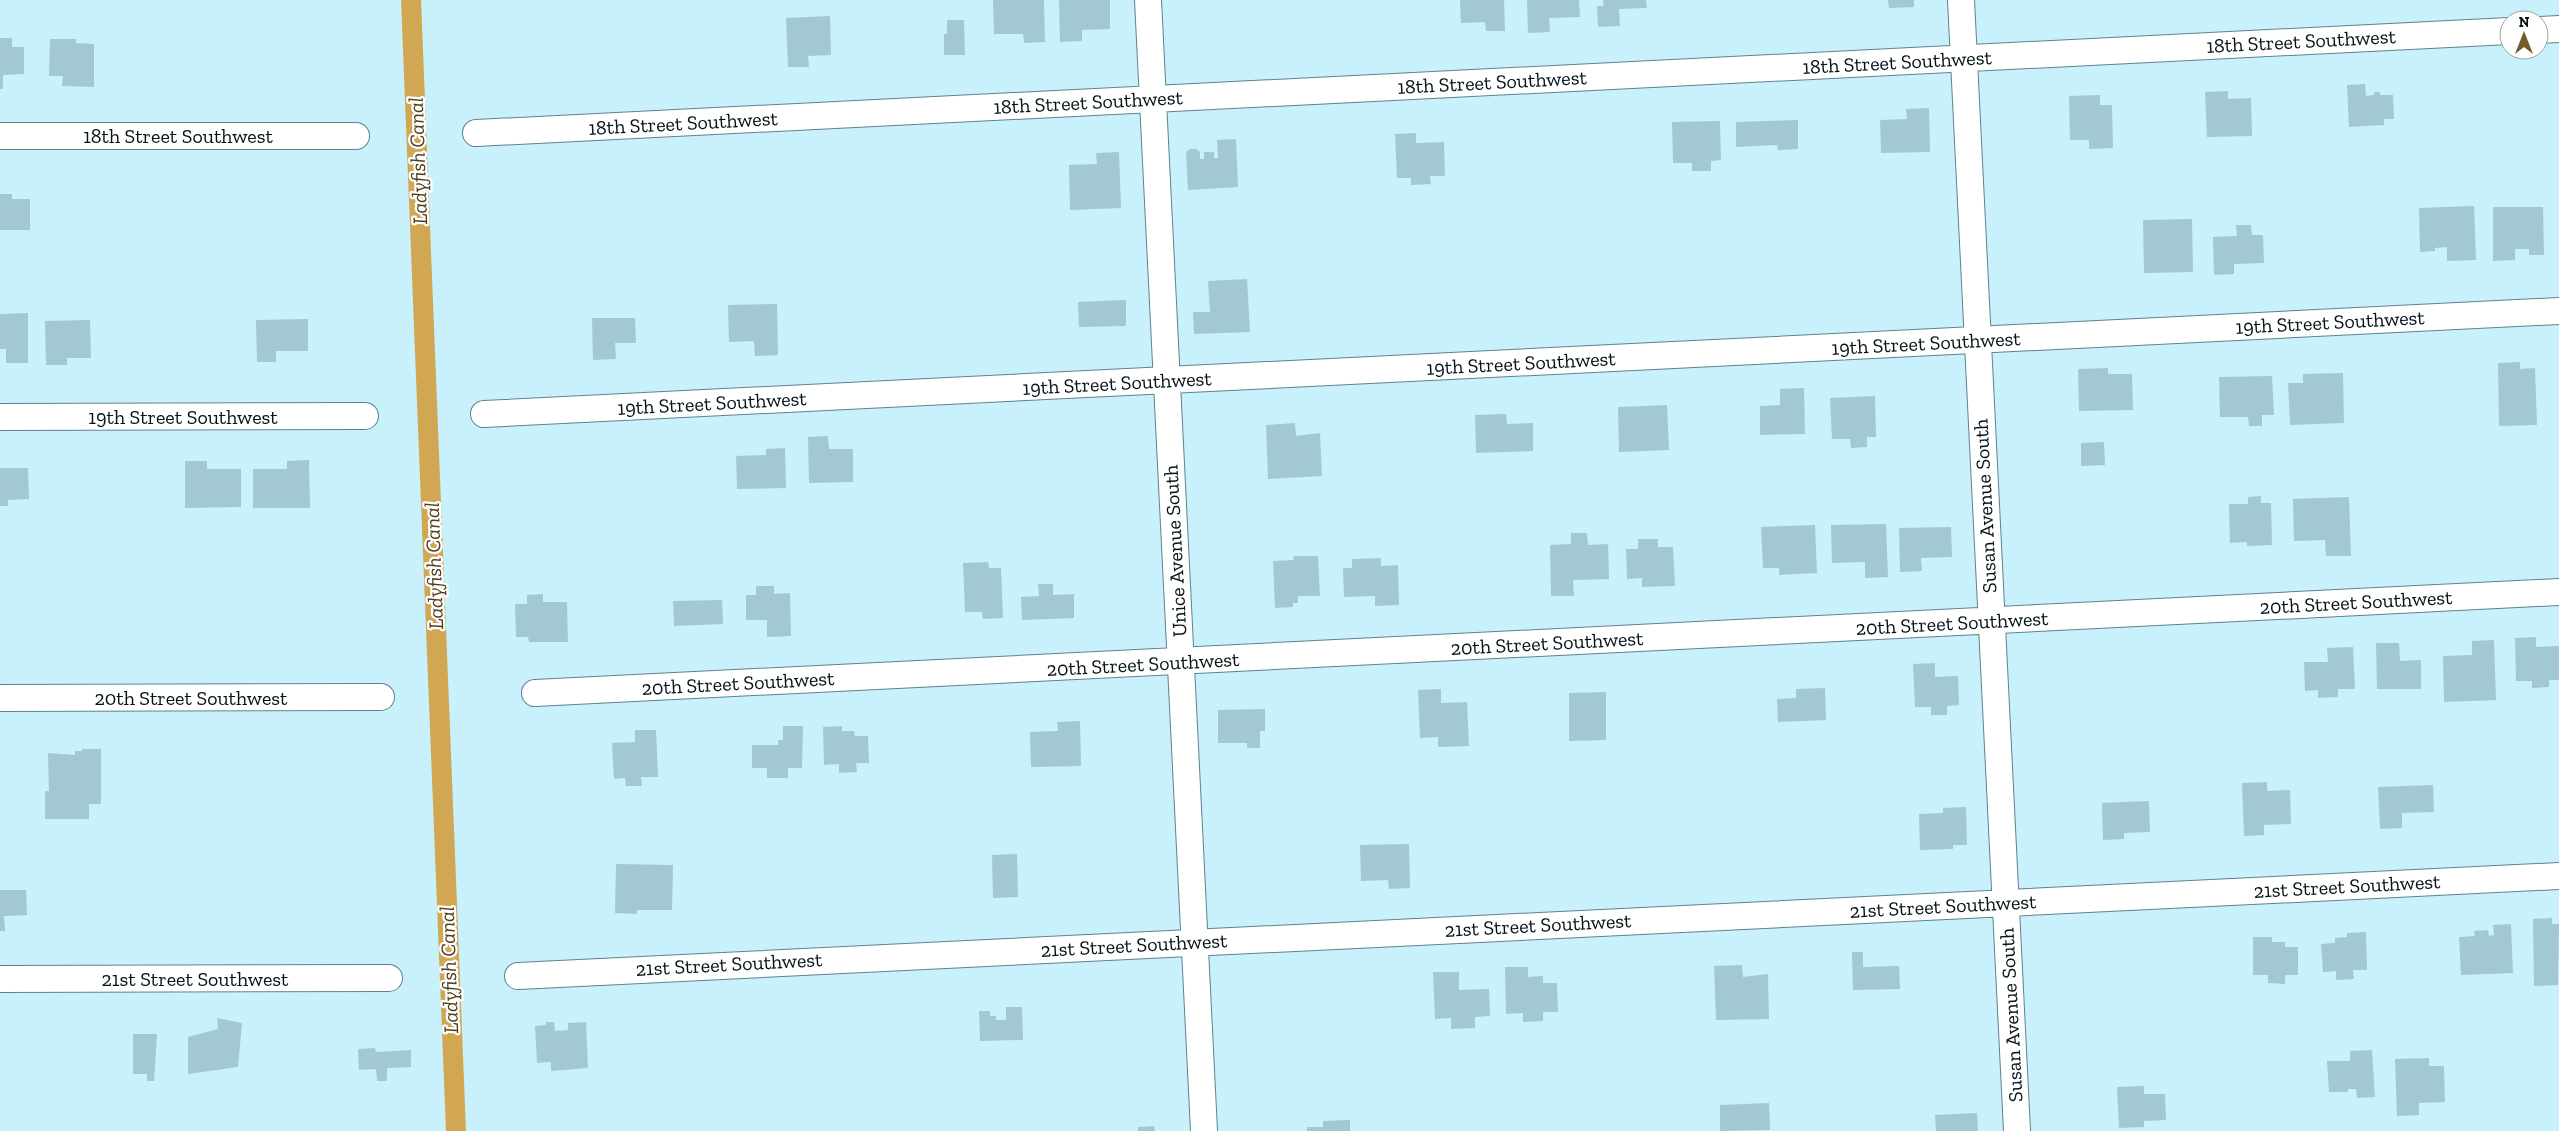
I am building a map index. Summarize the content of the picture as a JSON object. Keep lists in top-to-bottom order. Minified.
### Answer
{"streets":{"street":["18th Street Southwest","19th Street Southwest","Susan Avenue South","Unice Avenue South","20th Street Southwest","21st Street Southwest"]},"crossings":[["18th Street Southwest","Susan Avenue South"],["18th Street Southwest","Unice Avenue South"],["19th Street Southwest","Susan Avenue South"],["19th Street Southwest","Unice Avenue South"],["Susan Avenue South","20th Street Southwest"],["Susan Avenue South","21st Street Southwest"],["Unice Avenue South","20th Street Southwest"],["Unice Avenue South","21st Street Southwest"]],"water":["Ladyfish Canal"],"north":"top"}
